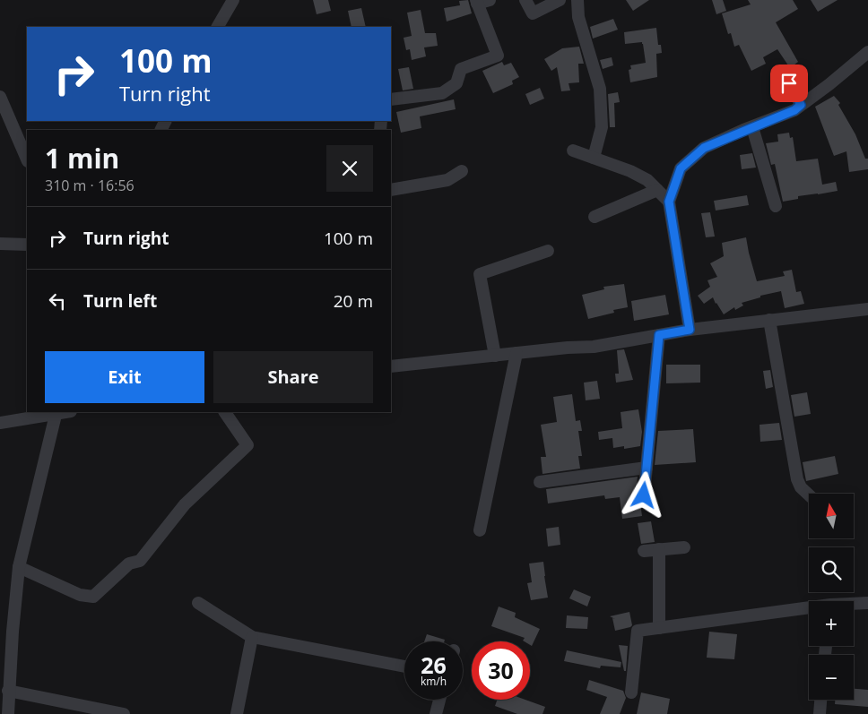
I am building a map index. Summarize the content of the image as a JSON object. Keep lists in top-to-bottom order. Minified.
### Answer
{"north":"top","page":{"turn":["100 m","Turn right"],"heading":["1 min","310 m · 16:56"],"list":[{"name":"Turn right","value":"100 m"},{"name":"Turn left","value":"20 m"}],"buttons":["Exit","Share"],"map_buttons":["+","−"],"speed":"26 km/h","limit":"30"}}
